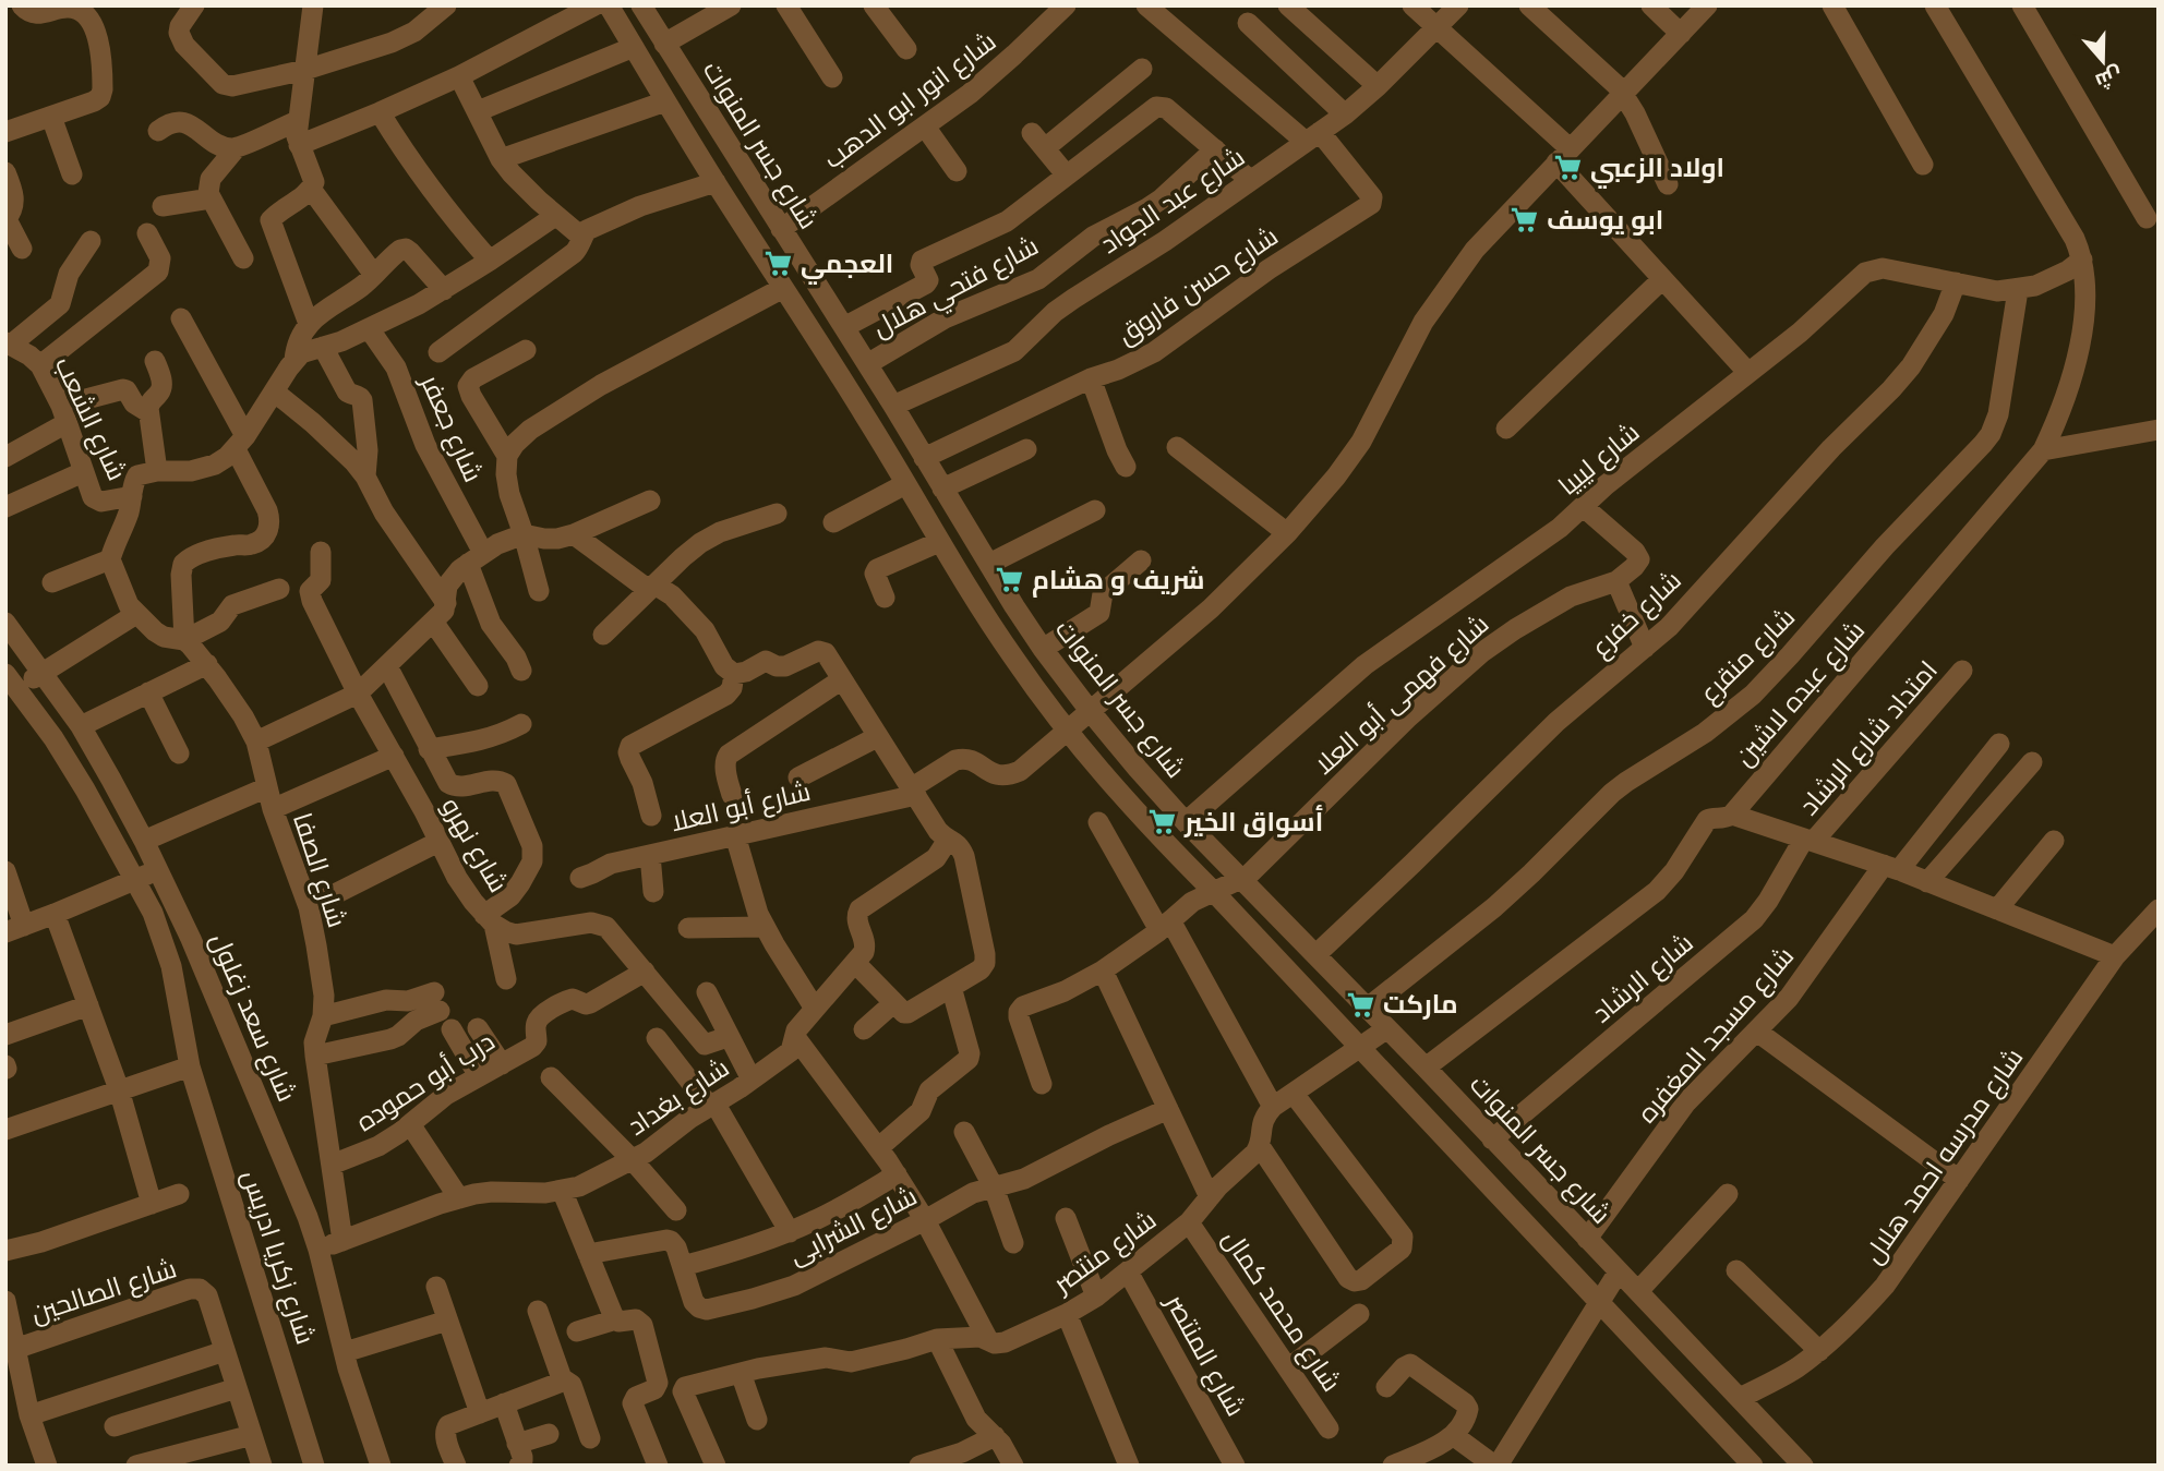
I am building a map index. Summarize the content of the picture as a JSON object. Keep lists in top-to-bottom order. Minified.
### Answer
{"streets":{"street":["شارع انور ابو الدهب","شارع جسر المنوات","شارع عبد الجواد","شارع حسن فاروق","شارع فتحي هلال","شارع الشعب","شارع جعفر","شارع ليبيا","شارع خفرع","شارع منقرع","شارع عبده لاشين","شارع فهمى أبو العلا","امتداد شارع الرشاد","شارع أبو العلا","شارع نهرو","شارع الصفا","شارع الرشاد","شارع سعد زغلول","شارع مسجد المغفره","درب أبو حموده","شارع بغداد","شارع مدرسه احمد هلال","شارع الشرابى","شارع منتصر","شارع زكريا ادريس","شارع الصالحين","شارع محمد كمال","شارع المنتصر"]},"crossings":[["شارع انور ابو الدهب","شارع جسر المنوات"],["شارع جسر المنوات","شارع عبد الجواد"],["شارع جسر المنوات","شارع حسن فاروق"],["شارع جسر المنوات","شارع فتحي هلال"],["شارع جسر المنوات","شارع ليبيا"],["شارع جسر المنوات","شارع خفرع"],["شارع جسر المنوات","شارع منقرع"],["شارع جسر المنوات","شارع عبده لاشين"],["شارع جسر المنوات","شارع فهمى أبو العلا"],["شارع جسر المنوات","شارع الرشاد"],["شارع جسر المنوات","شارع مسجد المغفره"],["شارع جسر المنوات","شارع مدرسه احمد هلال"],["شارع عبد الجواد","شارع حسن فاروق"],["شارع ليبيا","شارع خفرع"],["شارع ليبيا","شارع منقرع"],["شارع ليبيا","شارع عبده لاشين"],["امتداد شارع الرشاد","شارع الرشاد"],["شارع نهرو","درب أبو حموده"],["شارع الصفا","درب أبو حموده"],["شارع الصفا","شارع بغداد"],["شارع سعد زغلول","شارع بغداد"],["شارع سعد زغلول","شارع زكريا ادريس"],["شارع منتصر","شارع محمد كمال"],["شارع منتصر","شارع المنتصر"]],"places":{"supermarket":["اولاد الزعبي","ابو يوسف","العجمي","شريف و هشام","أسواق الخير","ماركت"]},"north":"bottom"}
